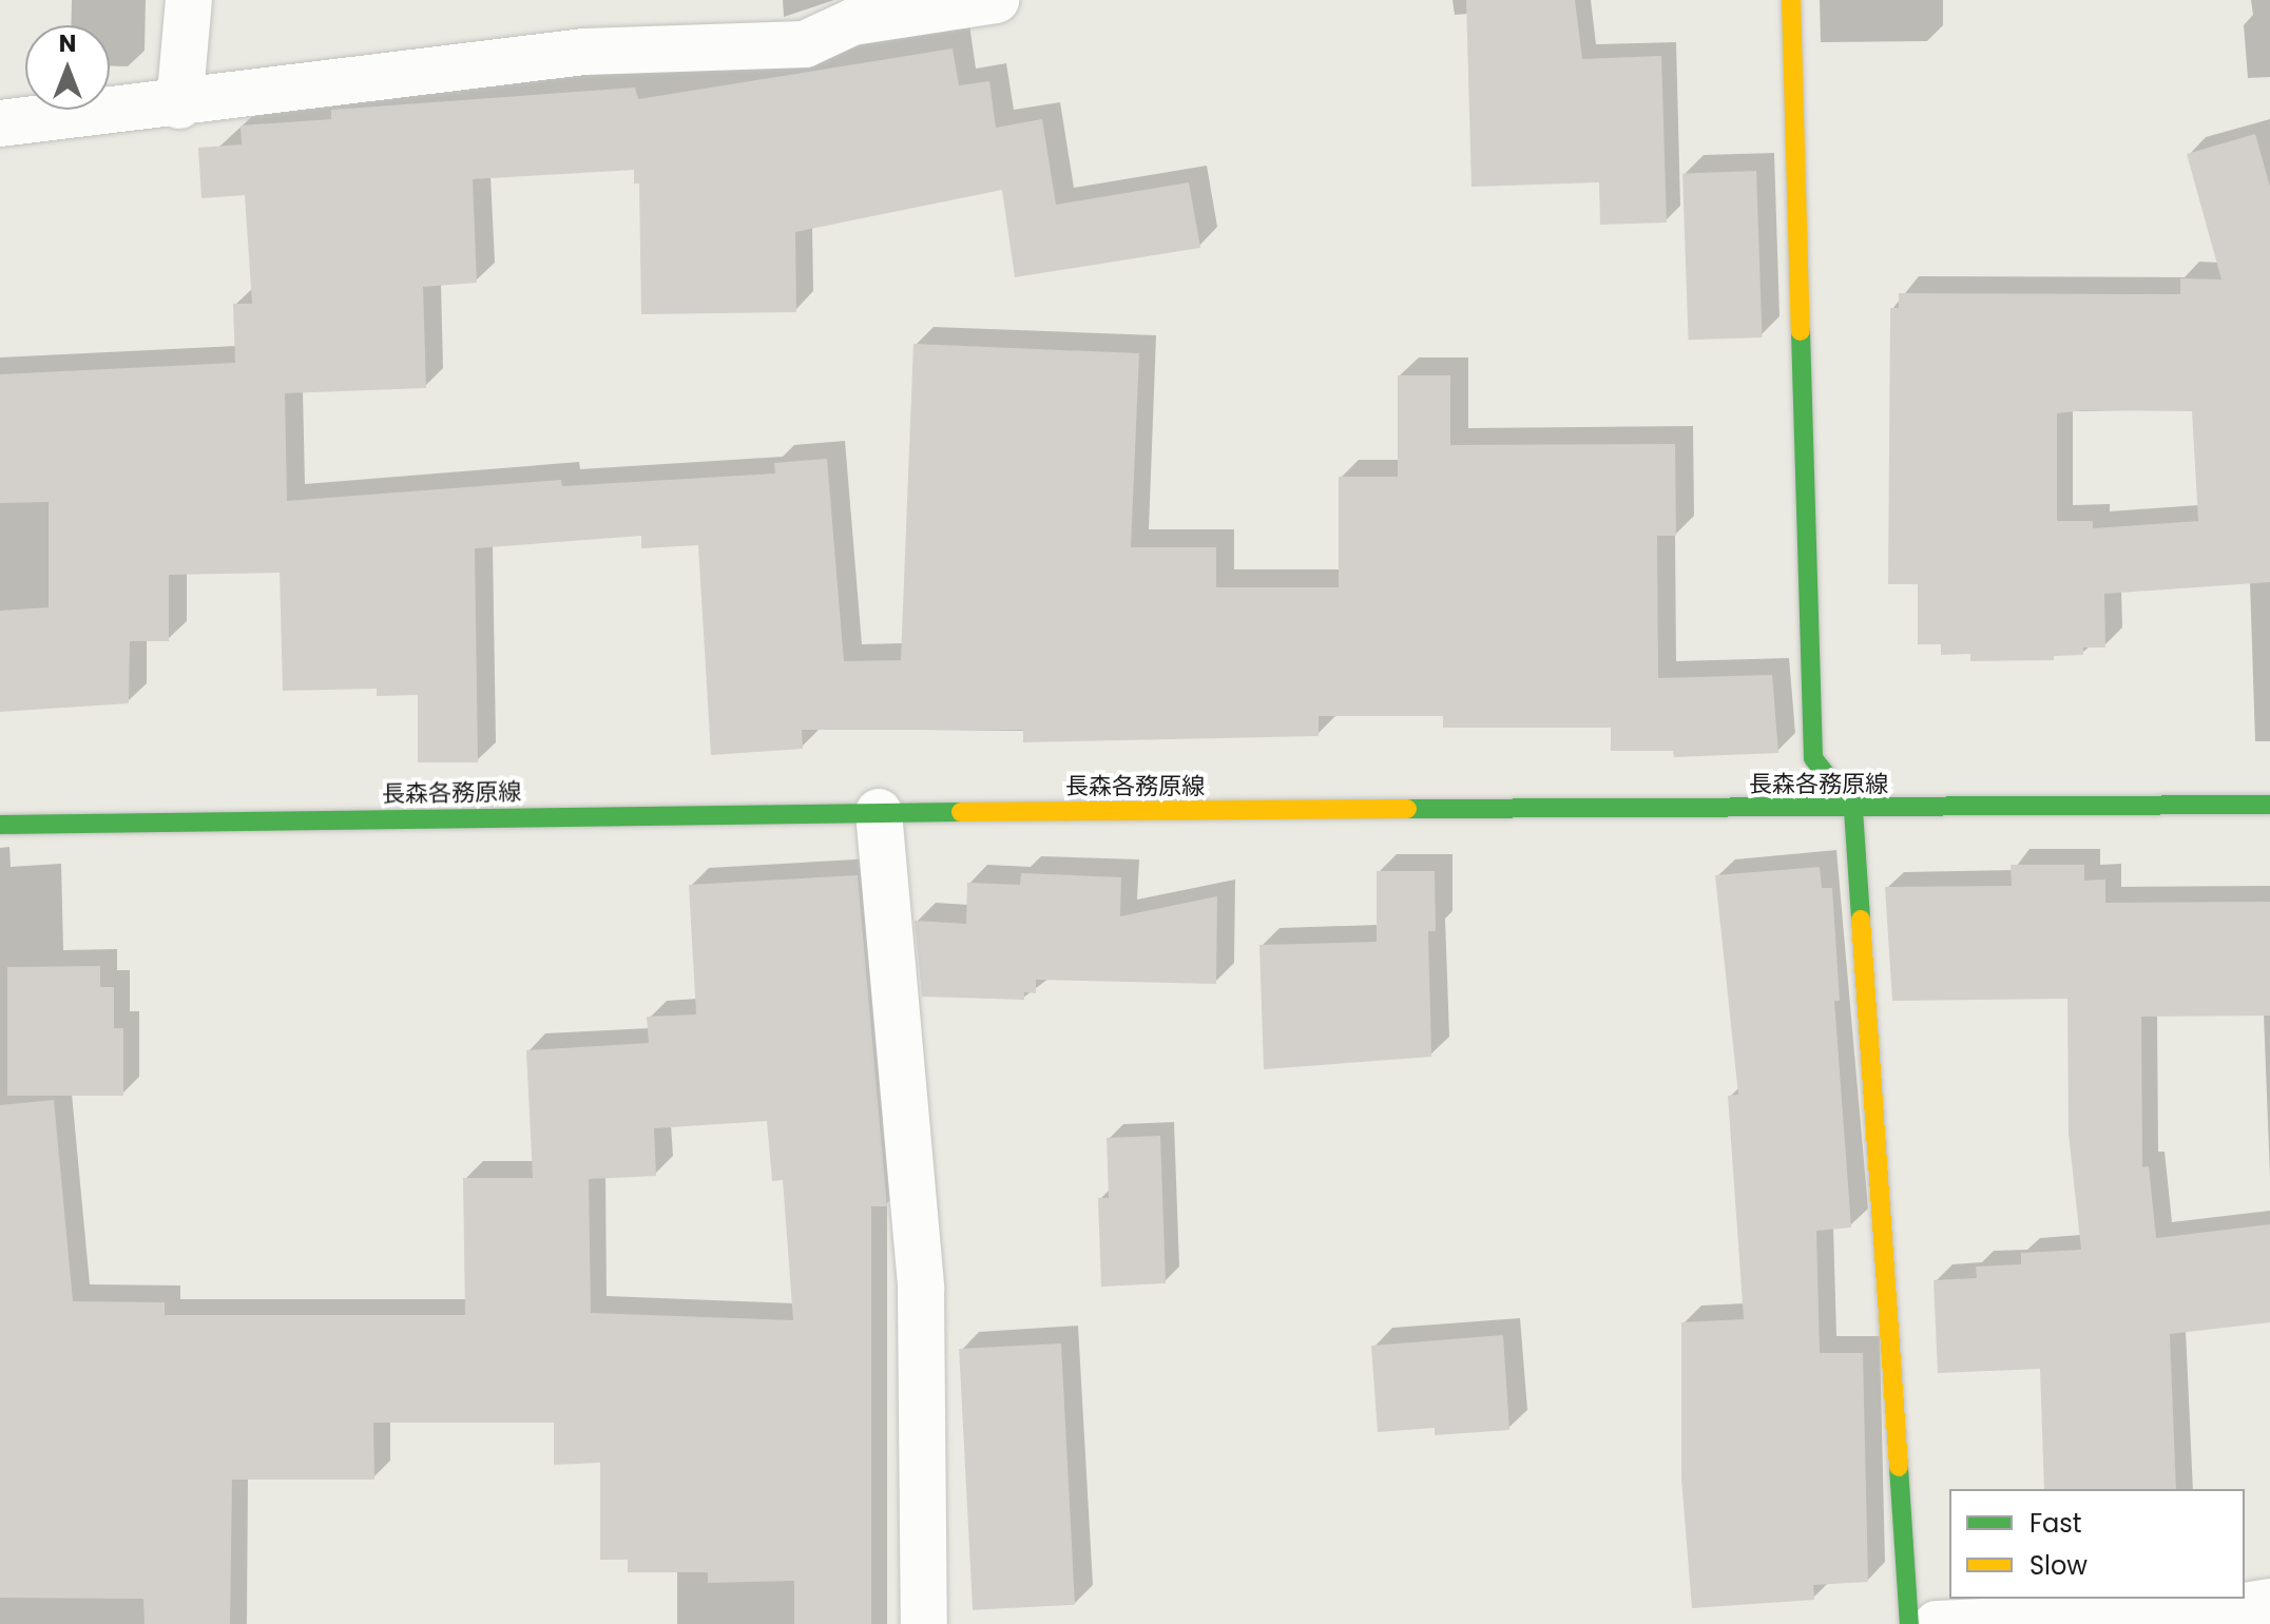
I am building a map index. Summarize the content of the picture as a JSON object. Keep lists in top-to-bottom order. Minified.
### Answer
{"streets":{"main road":["長森各務原線"]},"legend":["Fast","Slow"],"north":"top"}
